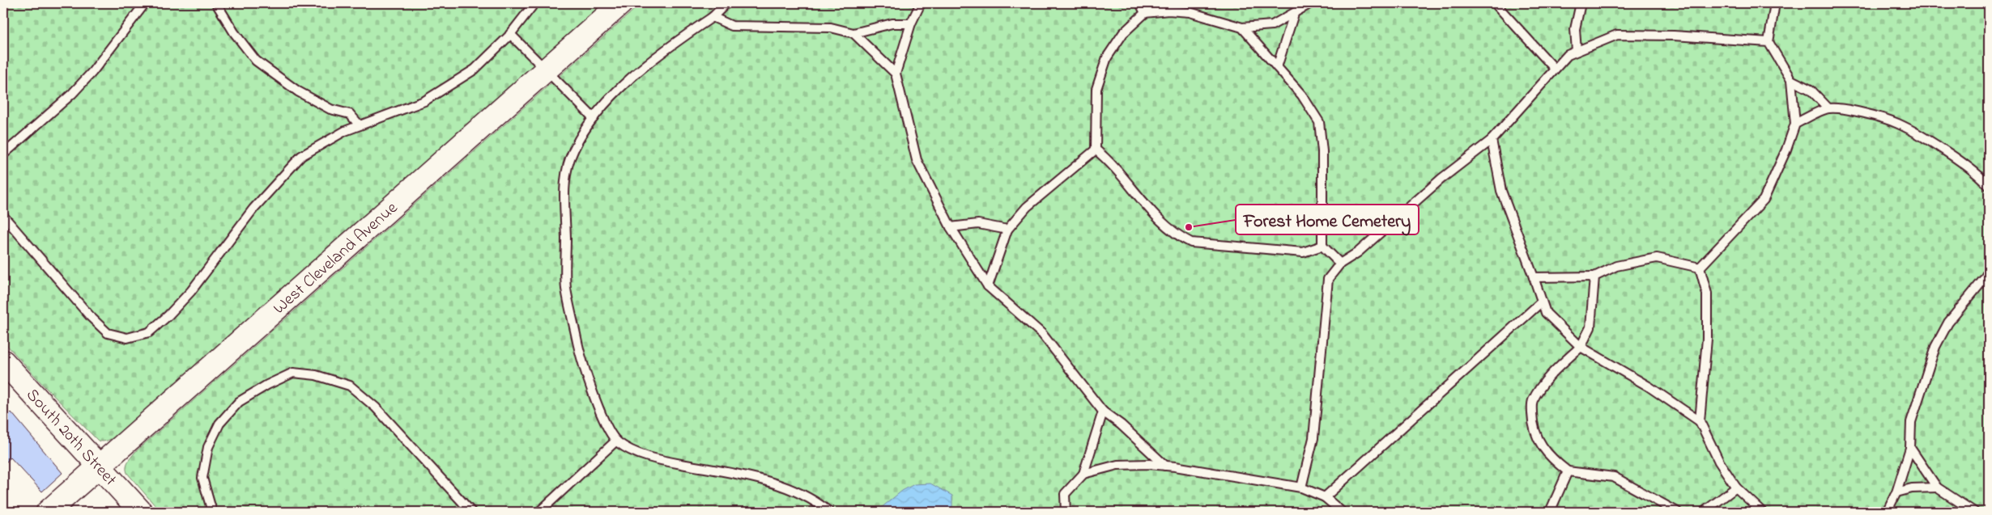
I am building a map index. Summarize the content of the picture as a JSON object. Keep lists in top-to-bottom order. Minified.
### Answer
{"streets":{"street":["West Cleveland Avenue","South 20th Street"]},"crossings":[["West Cleveland Avenue","South 20th Street"]],"places":["Forest Home Cemetery"]}
